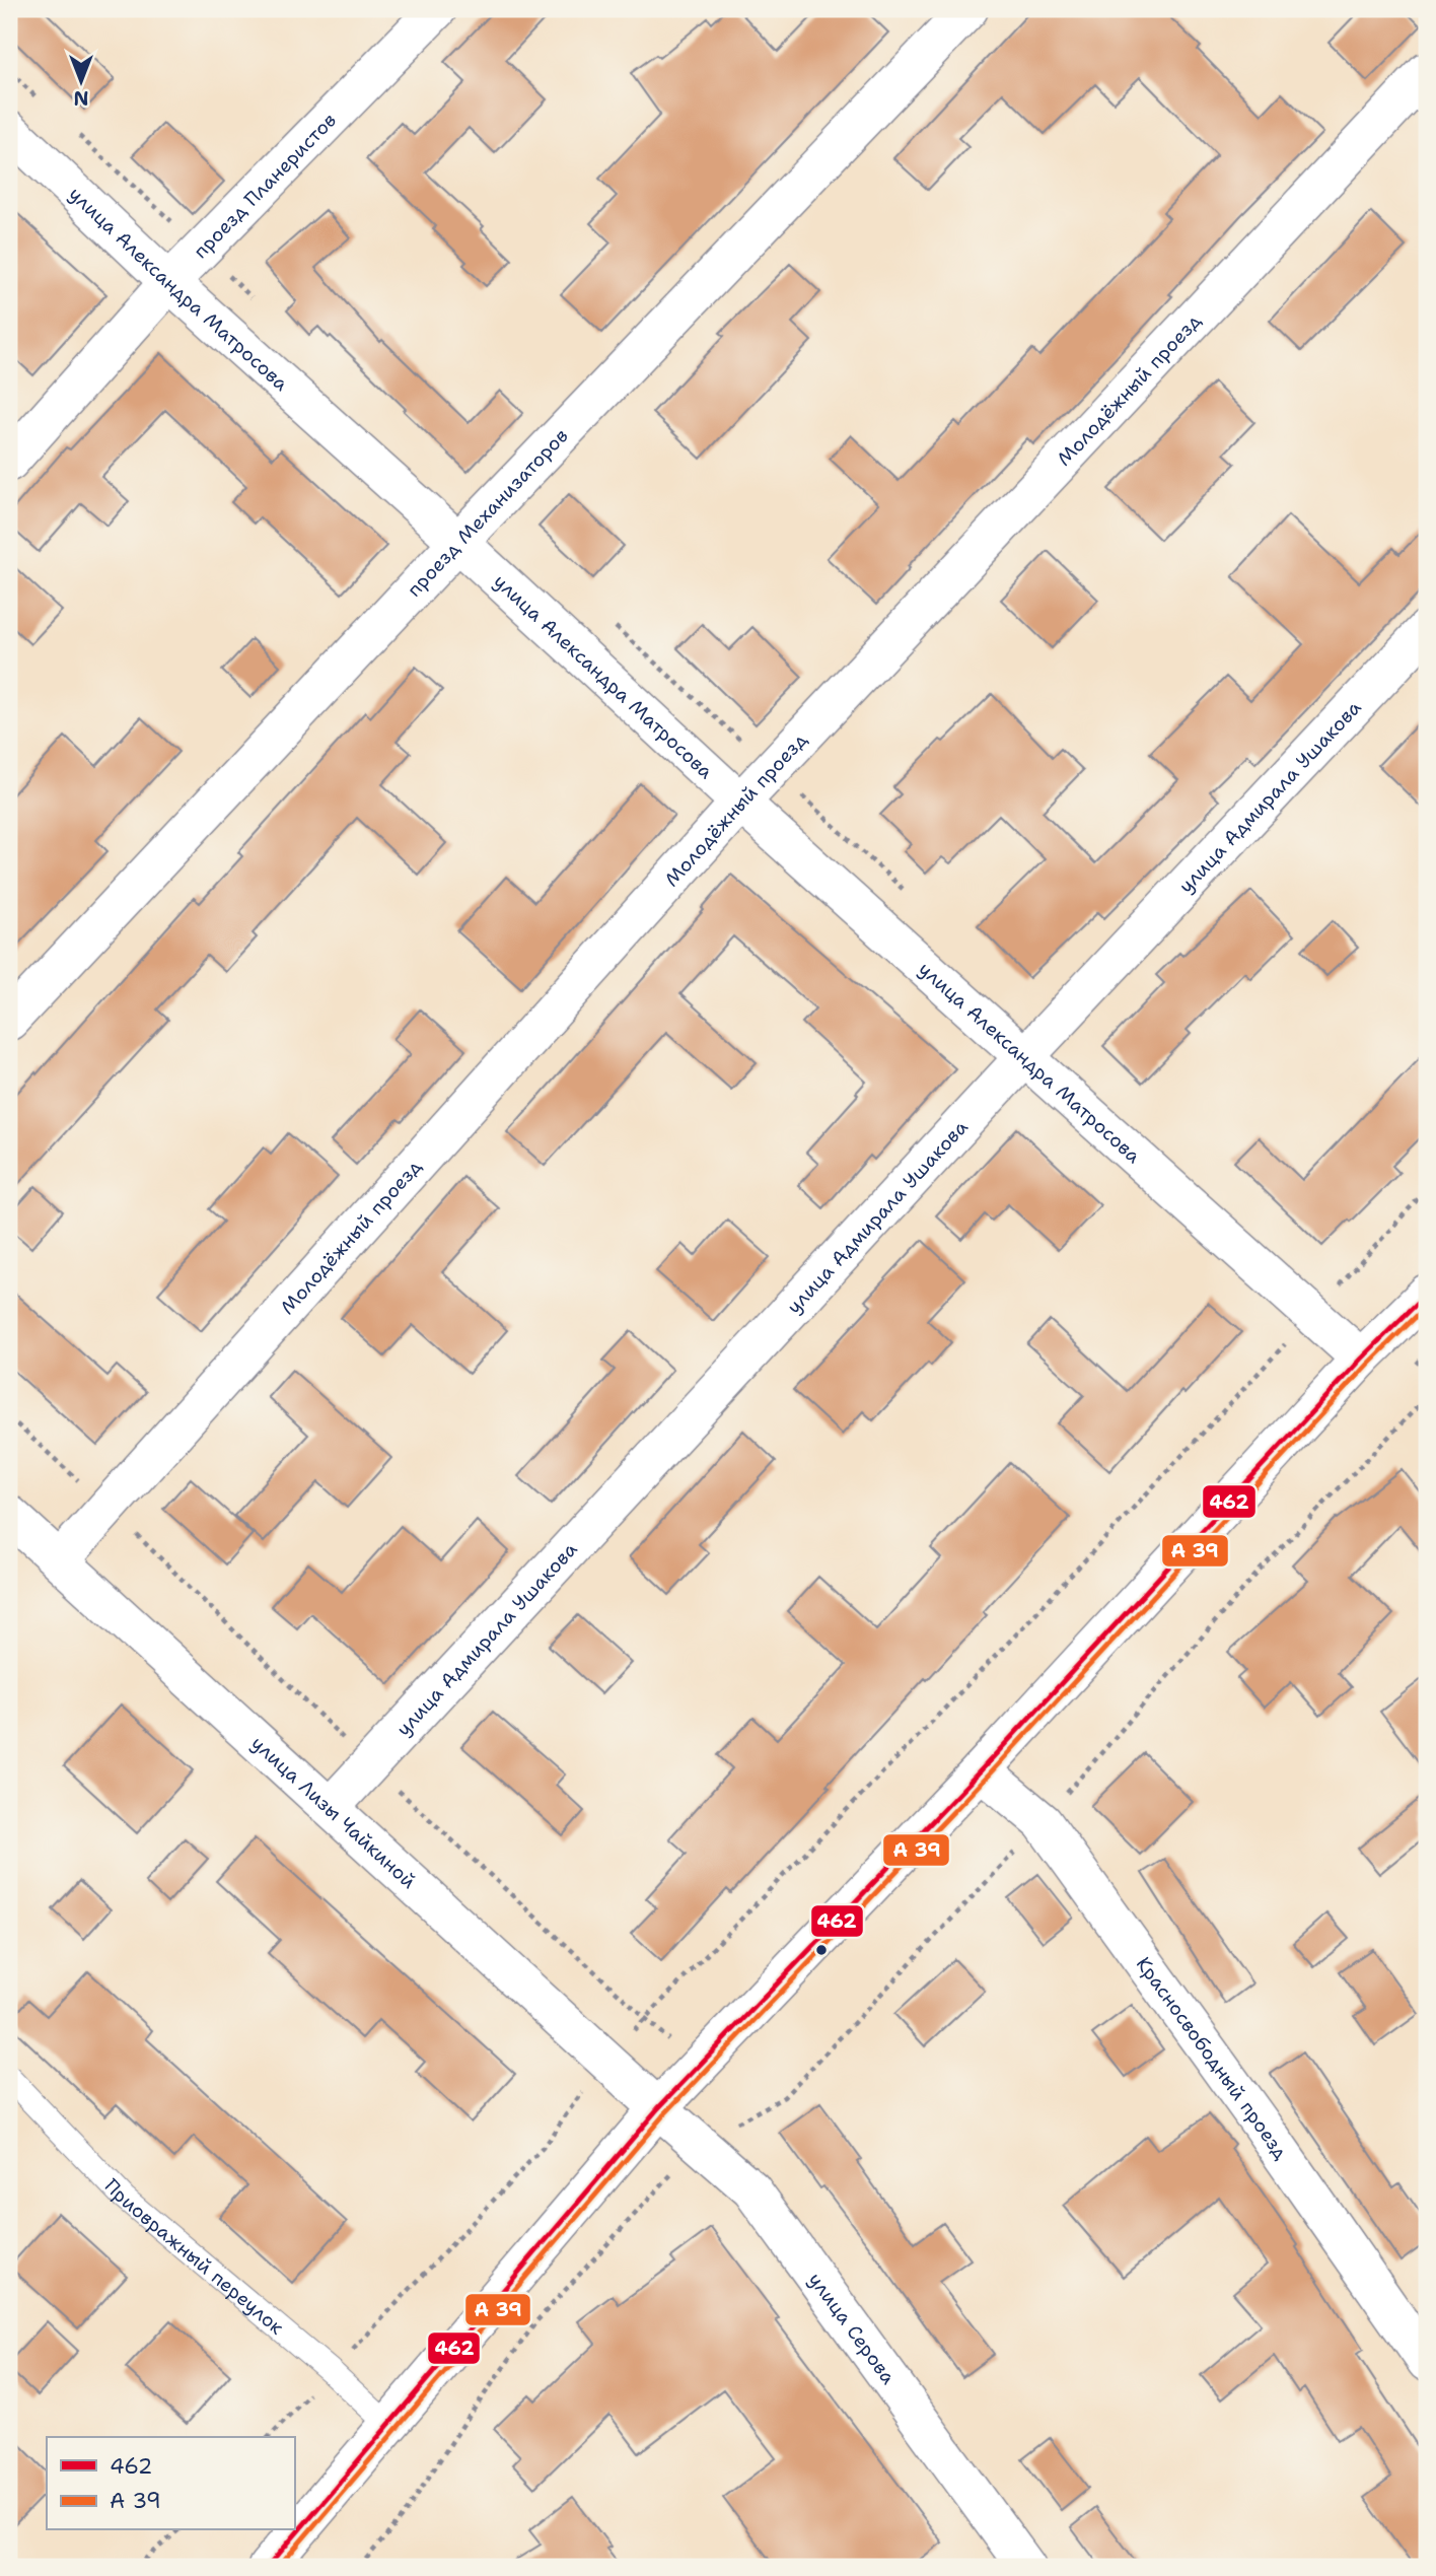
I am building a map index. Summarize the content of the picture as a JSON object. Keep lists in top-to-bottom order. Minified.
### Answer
{"streets":{"street":["проезд Планеристов","улица Александра Матросова","Молодёжный проезд","проезд Механизаторов","улица Адмирала Ушакова","улица Лизы Чайкиной","Красносвободный проезд","улица Серова"],"lane":["Приовражный переулок"]},"crossings":[["проезд Планеристов","улица Александра Матросова"],["улица Александра Матросова","Молодёжный проезд"],["улица Александра Матросова","проезд Механизаторов"],["улица Александра Матросова","улица Адмирала Ушакова"],["Молодёжный проезд","улица Лизы Чайкиной"],["улица Адмирала Ушакова","улица Лизы Чайкиной"],["улица Лизы Чайкиной","улица Серова"]],"lines":["transit line 462"],"legend":["462","А 39"],"north":"bottom"}
